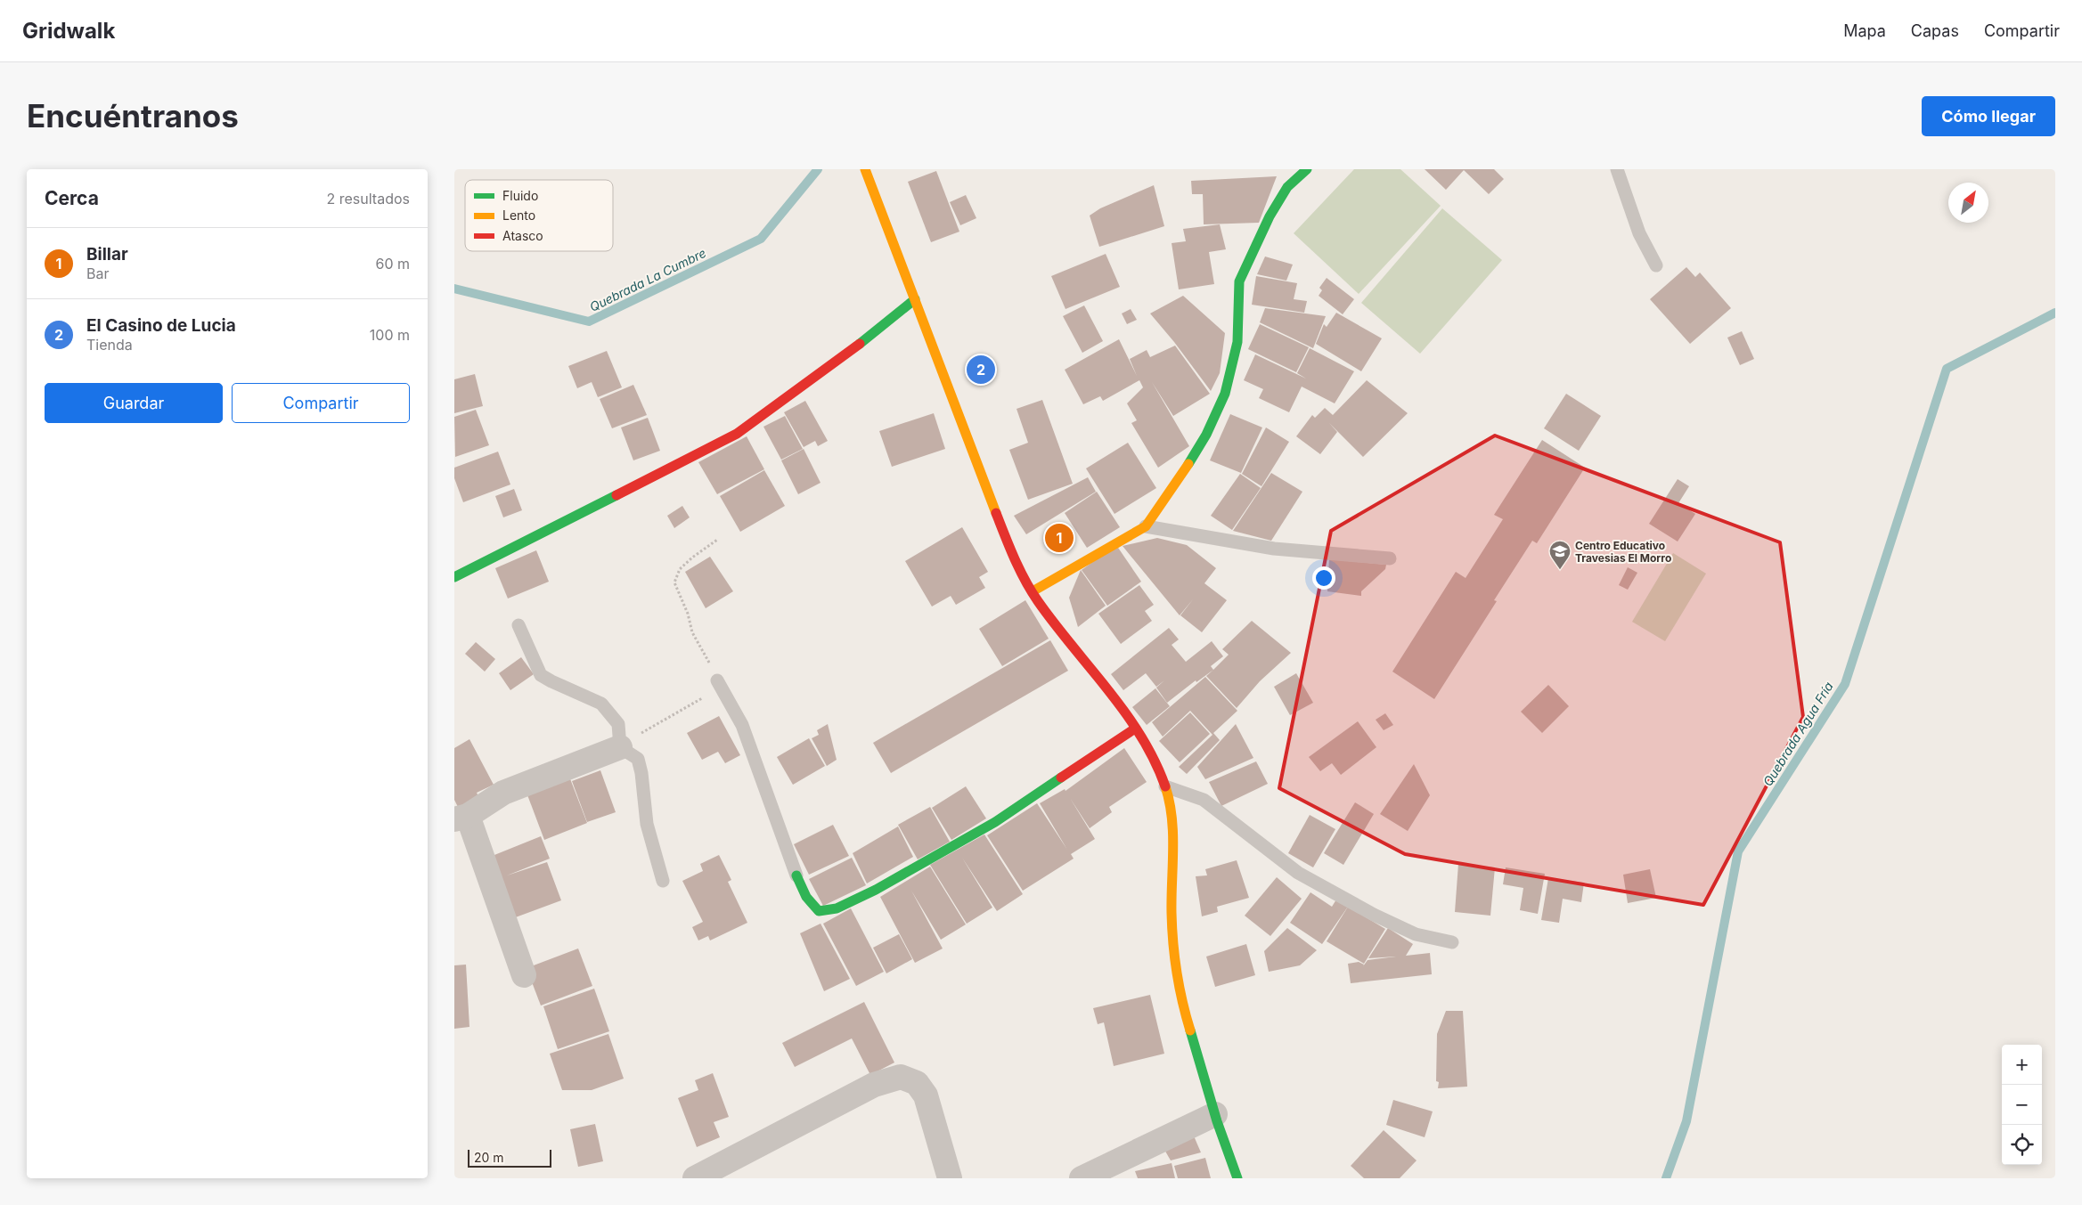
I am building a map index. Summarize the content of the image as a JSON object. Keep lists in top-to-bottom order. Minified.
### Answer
{"water":["Quebrada La Cumbre","Quebrada Agua Fría"],"places":{"school or university":["Centro Educativo Travesias El Morro"]},"legend":["Fluido","Lento","Atasco"],"scale_bar":"20 m","north":"top right","page":{"header":"Gridwalk","nav":["Mapa","Capas","Compartir"],"buttons":["Cómo llegar",["Guardar","Compartir"]],"title":"Encuéntranos","heading":["Cerca","2 resultados"],"list":[{"mark":"1","name":"Billar","note":"Bar","value":"60 m"},{"mark":"2","name":"El Casino de Lucia","note":"Tienda","value":"100 m"}],"pins":["2","1"],"map_buttons":["+","−"],"scale":"20 m"}}
